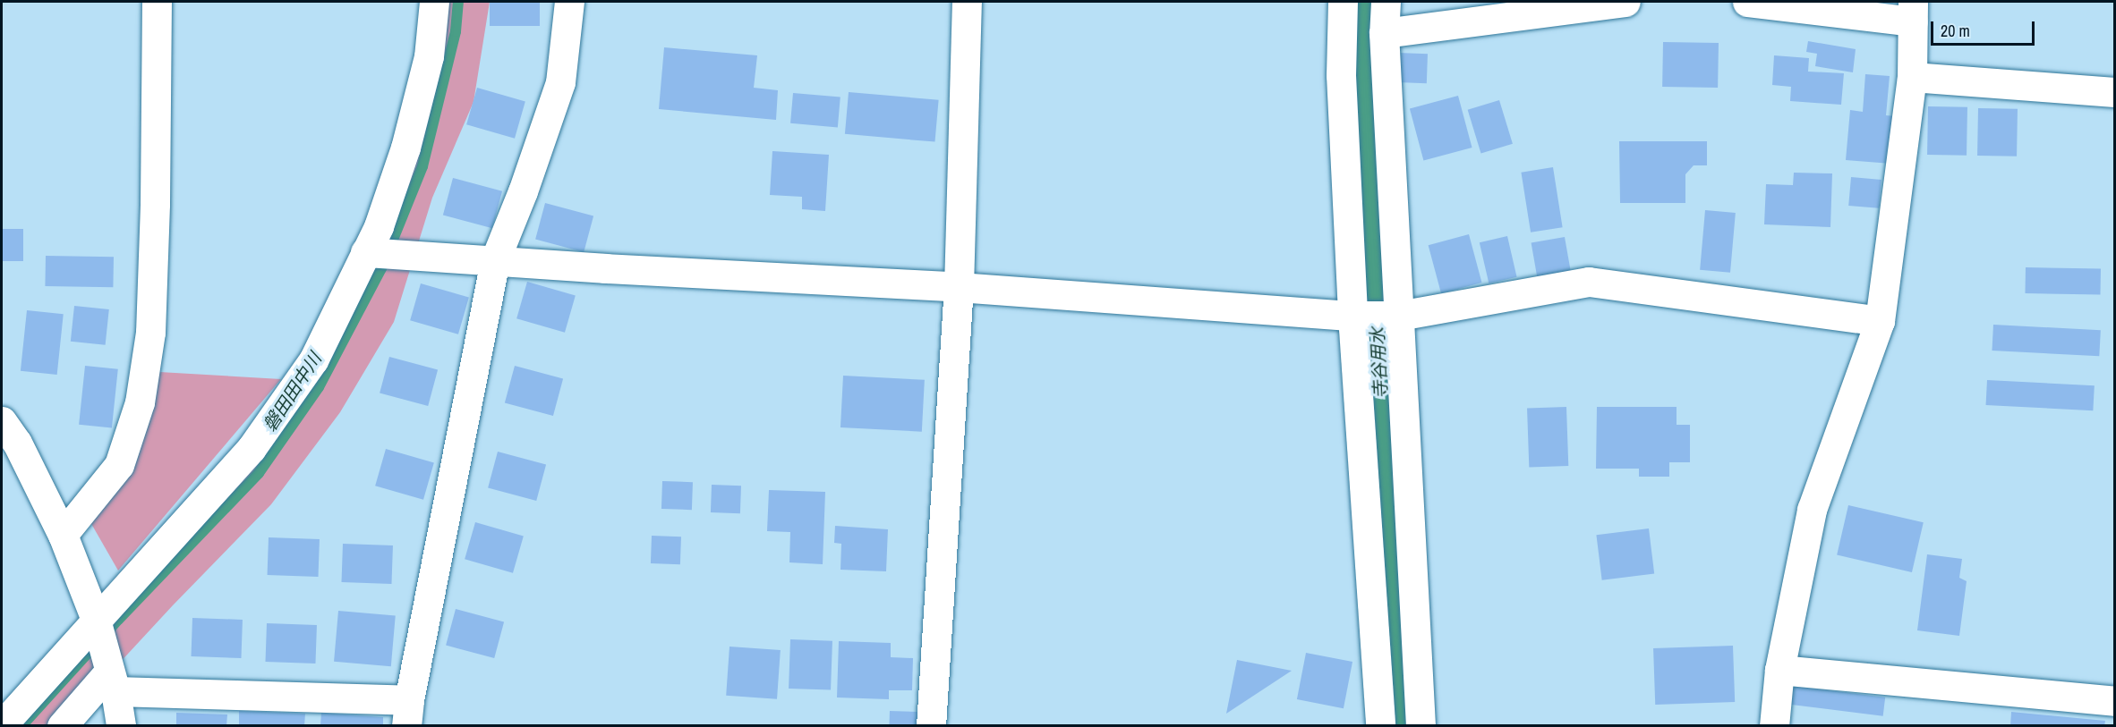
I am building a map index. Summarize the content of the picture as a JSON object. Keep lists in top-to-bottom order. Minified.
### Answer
{"water":["寺谷用水","磐田田中川"],"scale_bar":"20 m"}
